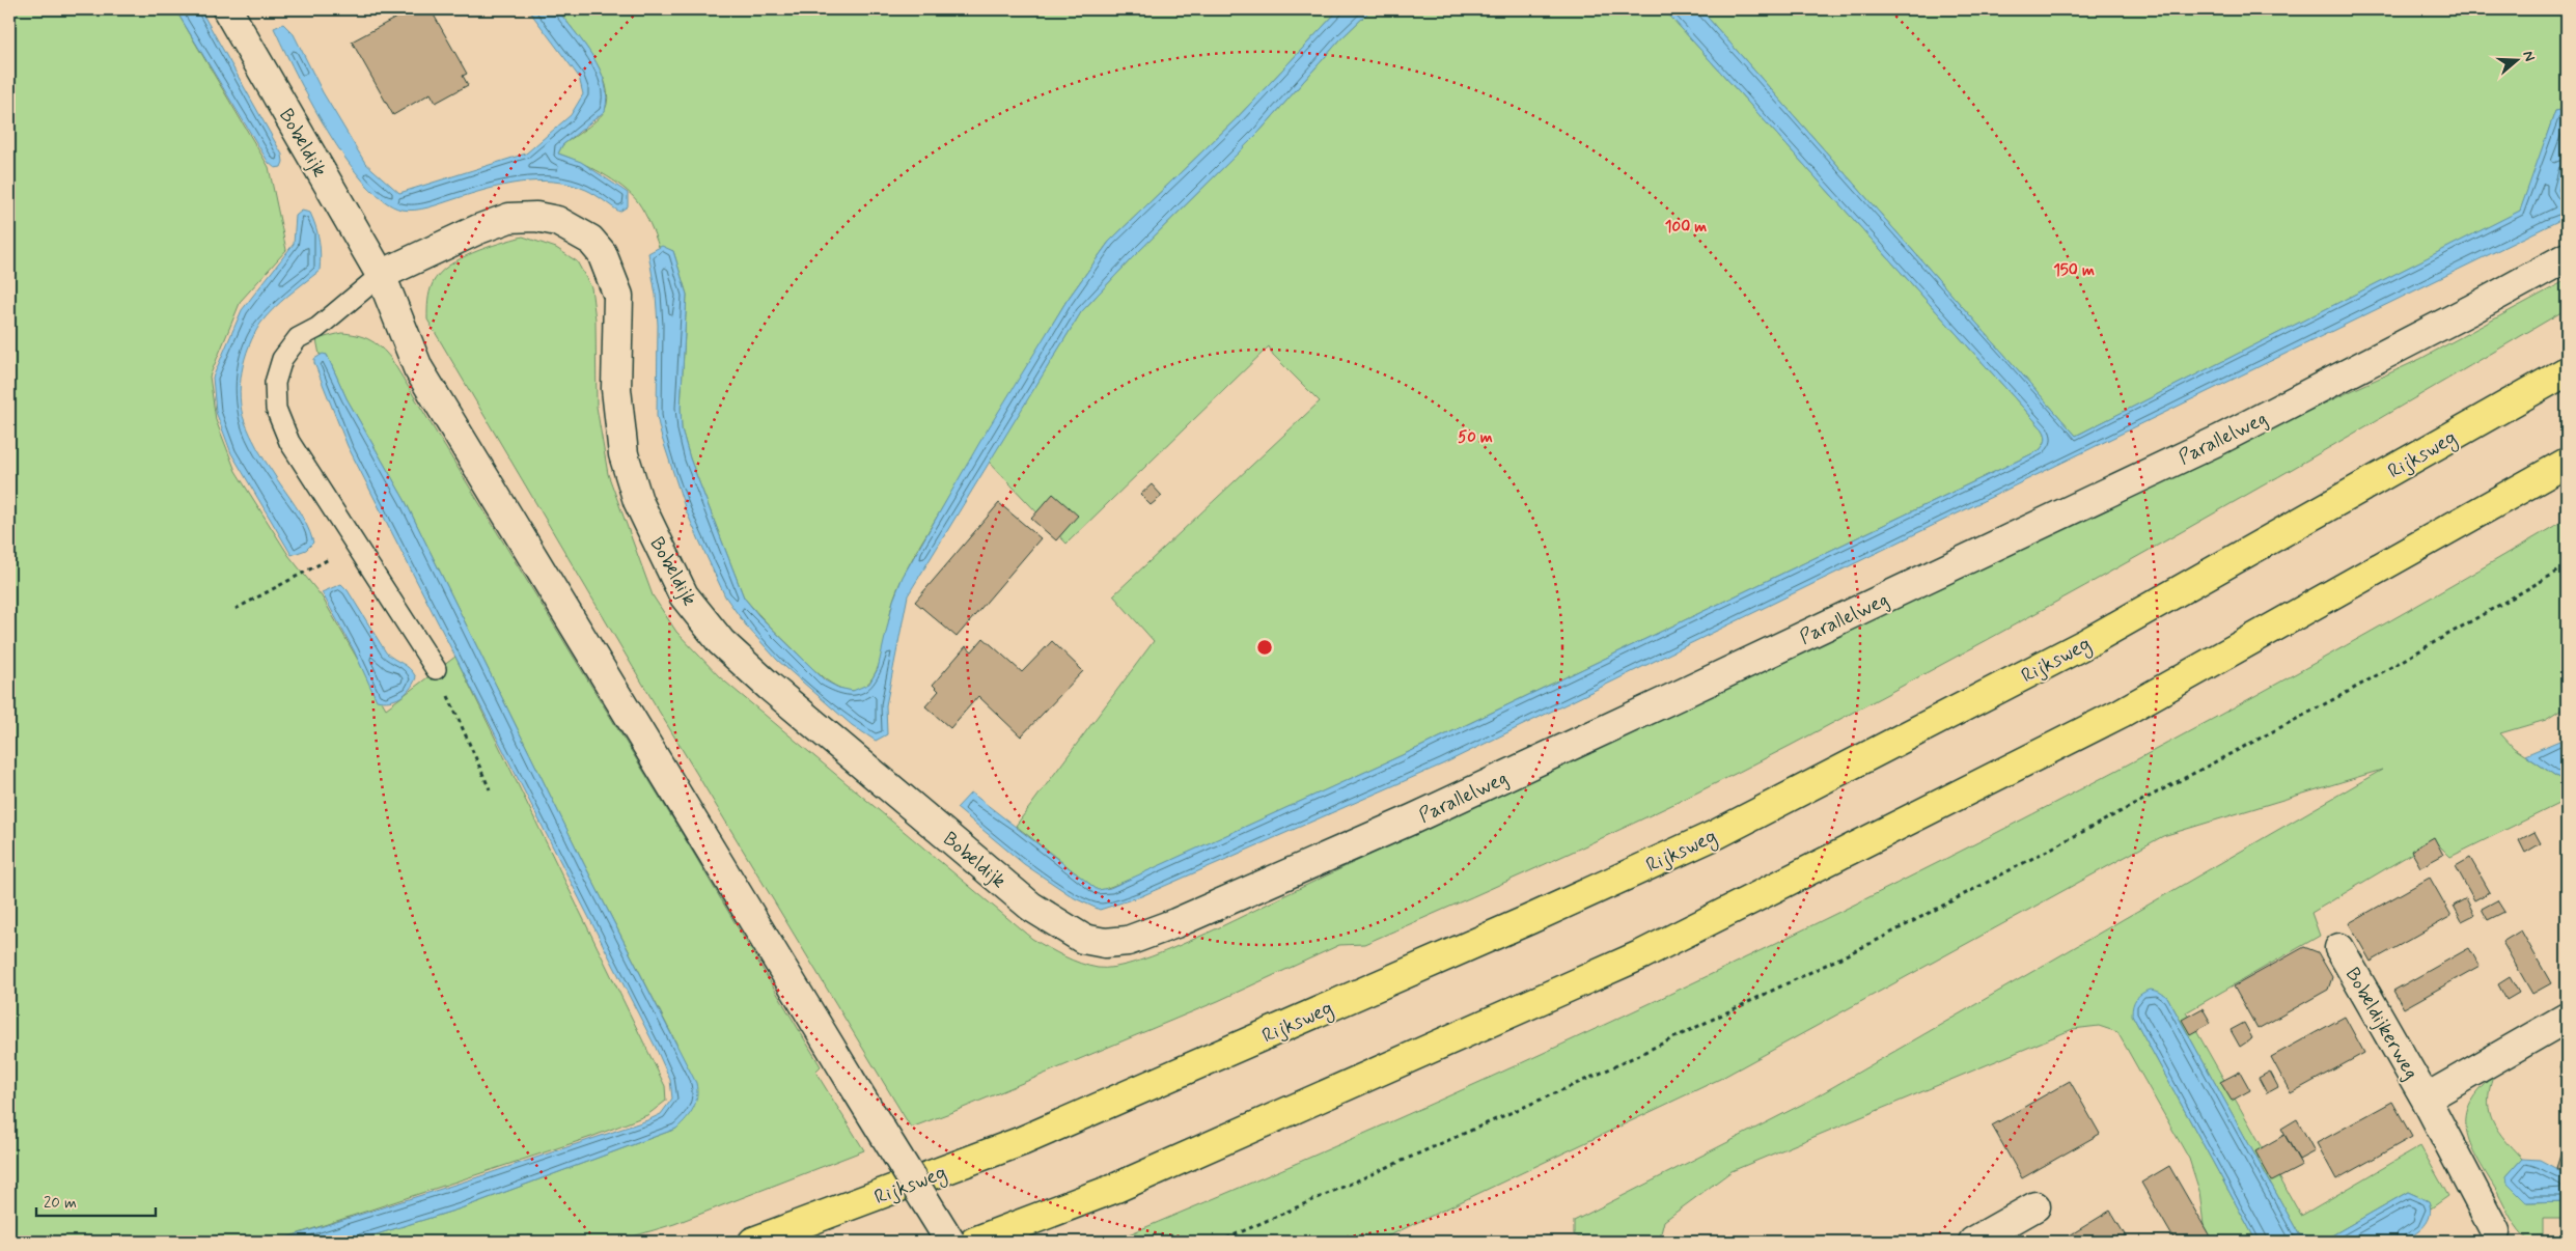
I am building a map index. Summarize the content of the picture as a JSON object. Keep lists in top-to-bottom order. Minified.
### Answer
{"streets":{"highway":["Rijksweg"],"street":["Bobeldijk","Parallelweg","Bobeldijkerweg"]},"crossings":[["Bobeldijk","Parallelweg"]],"scale_bar":"20 m","north":"right","rings":["100 m","150 m","50 m"]}
